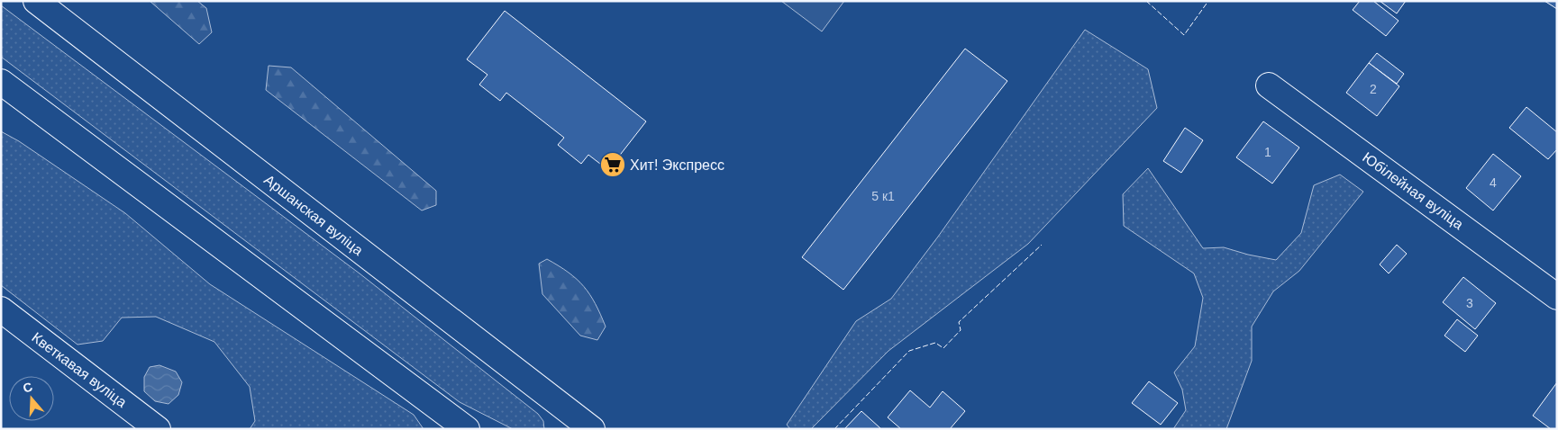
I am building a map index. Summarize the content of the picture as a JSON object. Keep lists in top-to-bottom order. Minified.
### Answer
{"streets":{"street":["Юбілейная вуліца","Аршанская вуліца","Кветкавая вуліца"]},"places":{"supermarket":["Хит! Экспресс"]},"house_numbers":["2","1","4","5 к1","3"],"north":"top"}
